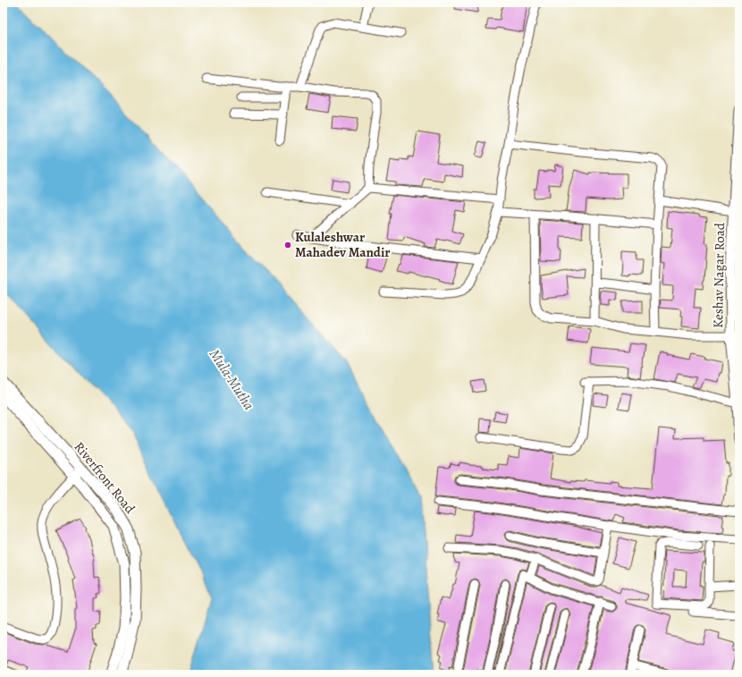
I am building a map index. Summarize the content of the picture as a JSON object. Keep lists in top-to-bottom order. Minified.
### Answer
{"streets":{"street":["Keshav Nagar Road","Riverfront Road"]},"water":["Mula-Mutha"],"places":["Kulaleshwar Mahadev Mandir"]}
